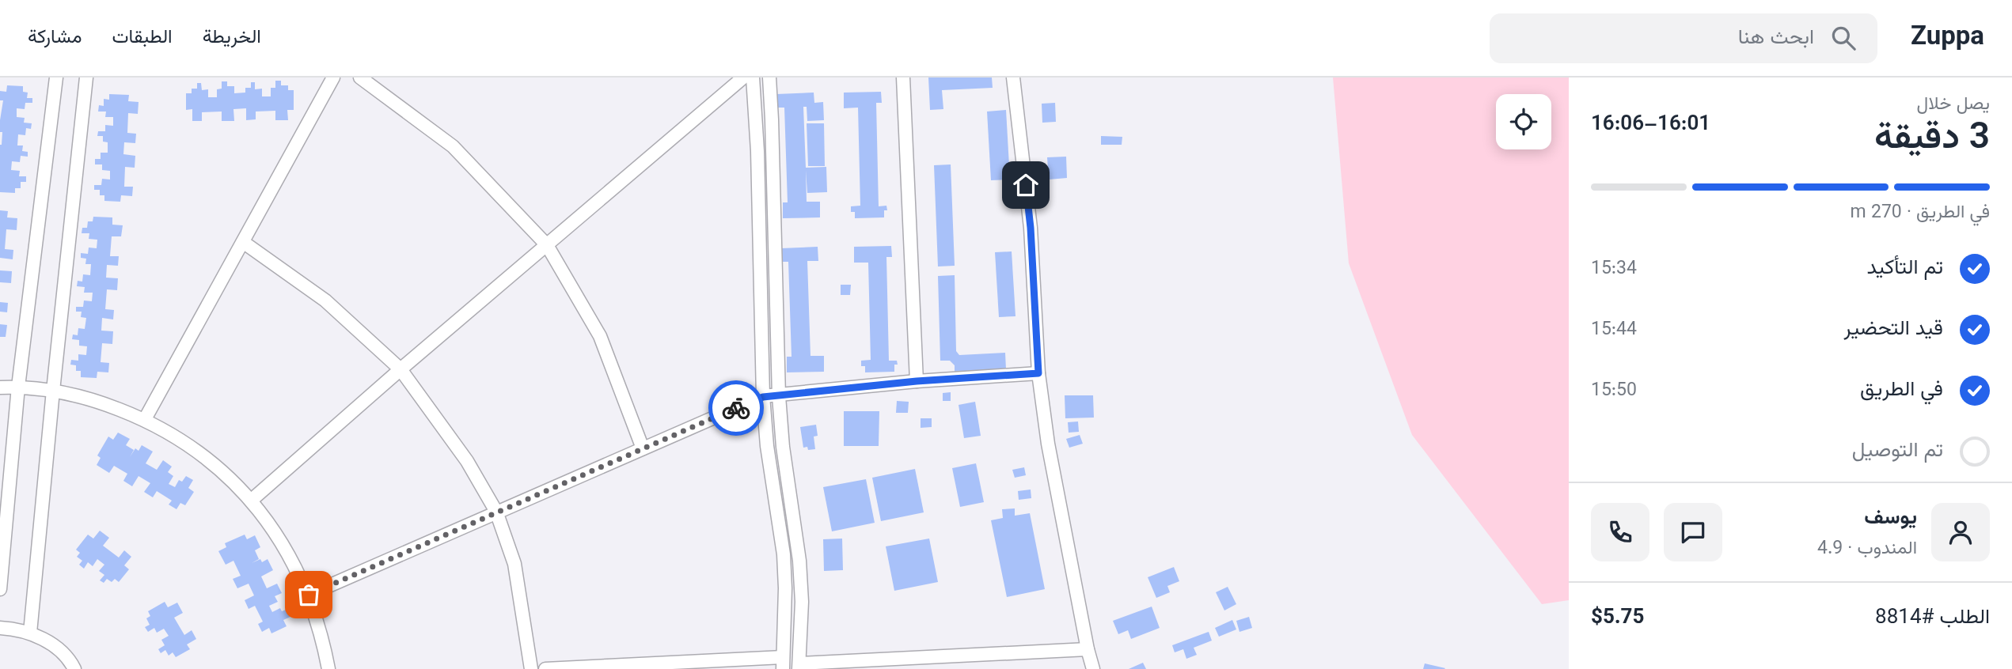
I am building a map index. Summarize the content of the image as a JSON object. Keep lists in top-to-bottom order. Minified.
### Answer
{"page":{"header":"Zuppa","search":"ابحث هنا","nav":["الخريطة","الطبقات","مشاركة"],"heading":["3 دقيقة","يصل خلال","16:01–16:06"],"panel":["يوسف","المندوب · 4.9","الطلب #8814","$5.75"],"bar":"في الطريق · 270 m","list":[["تم التأكيد","15:34"],["قيد التحضير","15:44"],["في الطريق","15:50"],"تم التوصيل"]}}
